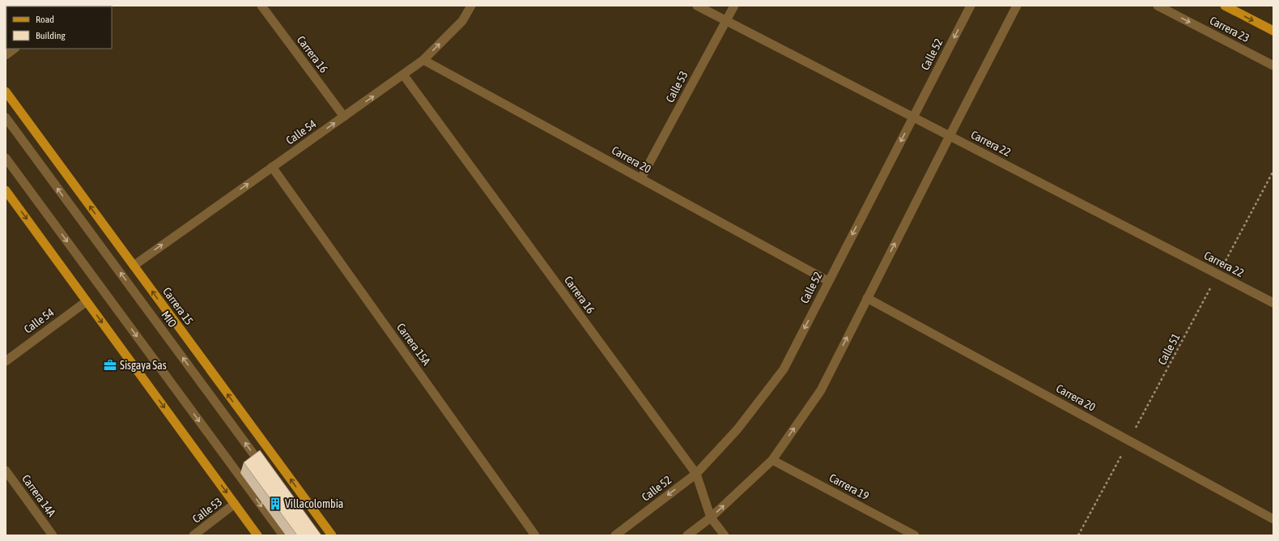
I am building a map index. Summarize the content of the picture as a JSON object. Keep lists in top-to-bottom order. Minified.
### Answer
{"streets":{"main road":["Carrera 15"],"street":["Carrera 23","Carrera 16","Calle 52","Calle 53","Calle 54","Carrera 22","Carrera 20","MIO","Carrera 15A","Carrera 19","Carrera 14A"],"path":["Calle 51"]},"crossings":[["Carrera 16","Calle 52"],["Carrera 16","Calle 54"],["Calle 52","Carrera 22"],["Calle 52","Carrera 20"],["Calle 53","Carrera 22"],["Calle 53","Carrera 20"],["Calle 54","Carrera 20"],["Calle 54","Carrera 15"],["Calle 54","Carrera 15A"],["Carrera 22","Calle 51"],["Carrera 20","Calle 51"]],"one_way":["Carrera 23","Calle 54"],"places":{"office":["Sisgaya Sas"],"building":["Villacolombia"]},"legend":["Road","Building"]}
